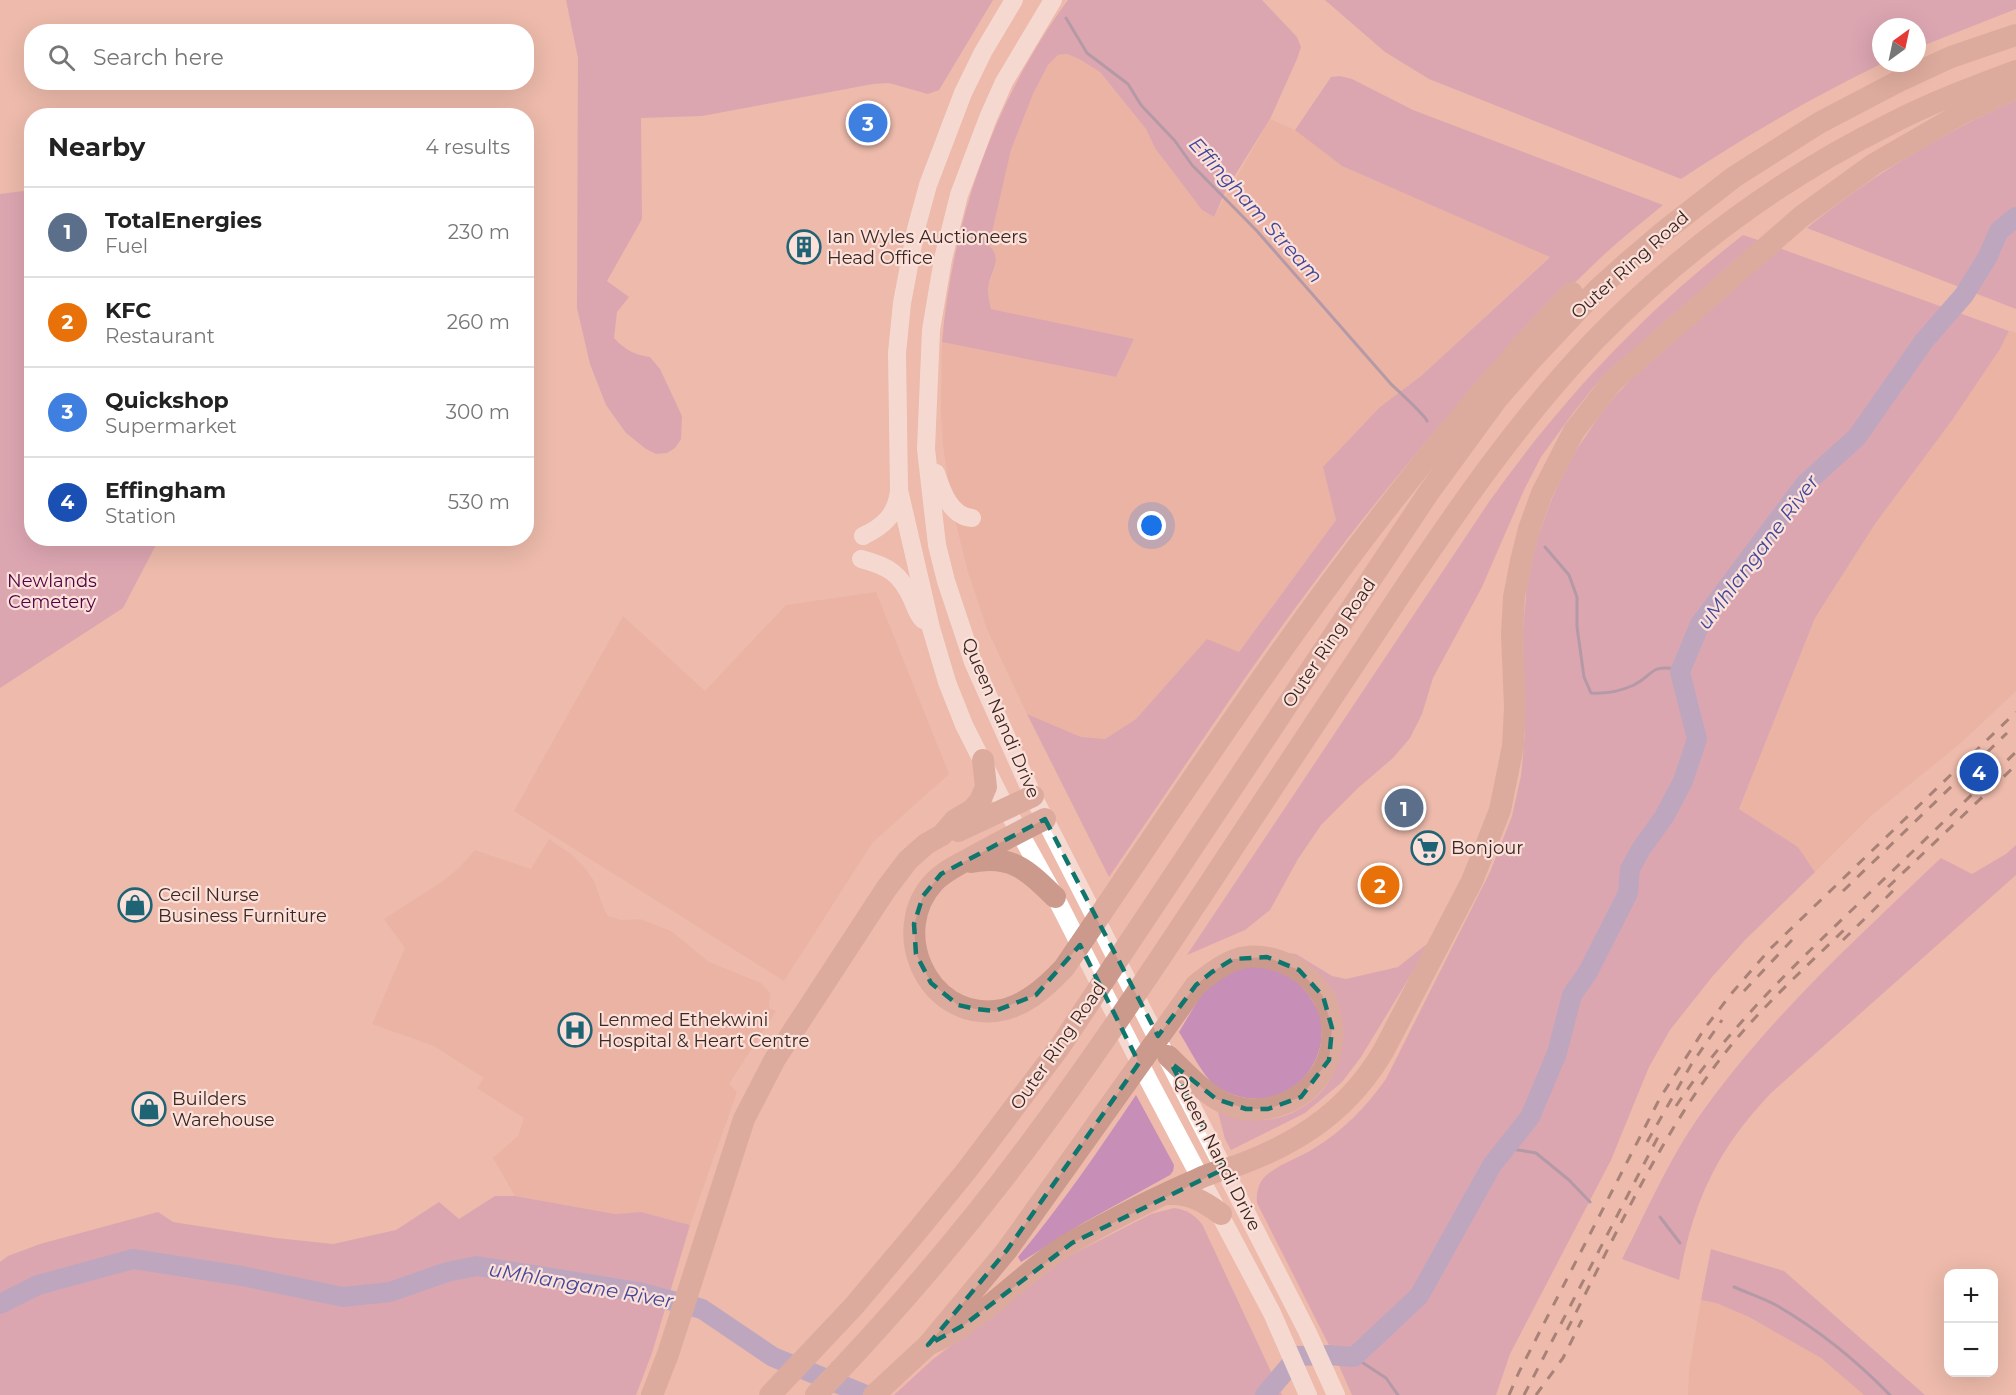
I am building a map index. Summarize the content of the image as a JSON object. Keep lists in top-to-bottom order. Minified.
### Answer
{"streets":{"highway":["Outer Ring Road"],"main road":["Queen Nandi Drive"]},"water":["Effingham Stream","uMhlangane River"],"parks":["Newlands Cemetery"],"places":{"building":["Ian Wyles Auctioneers Head Office"],"supermarket":["Bonjour"],"shop":["Cecil Nurse Business Furniture","Builders Warehouse"],"hospital":["Lenmed Ethekwini Hospital & Heart Centre"]},"north":"top right","page":{"search":"Search here","pins":["3","4","1","2"],"heading":["Nearby","4 results"],"list":[{"mark":"1","name":"TotalEnergies","note":"Fuel","value":"230 m"},{"mark":"2","name":"KFC","note":"Restaurant","value":"260 m"},{"mark":"3","name":"Quickshop","note":"Supermarket","value":"300 m"},{"mark":"4","name":"Effingham","note":"Station","value":"530 m"}],"map_buttons":["+","−"]}}
